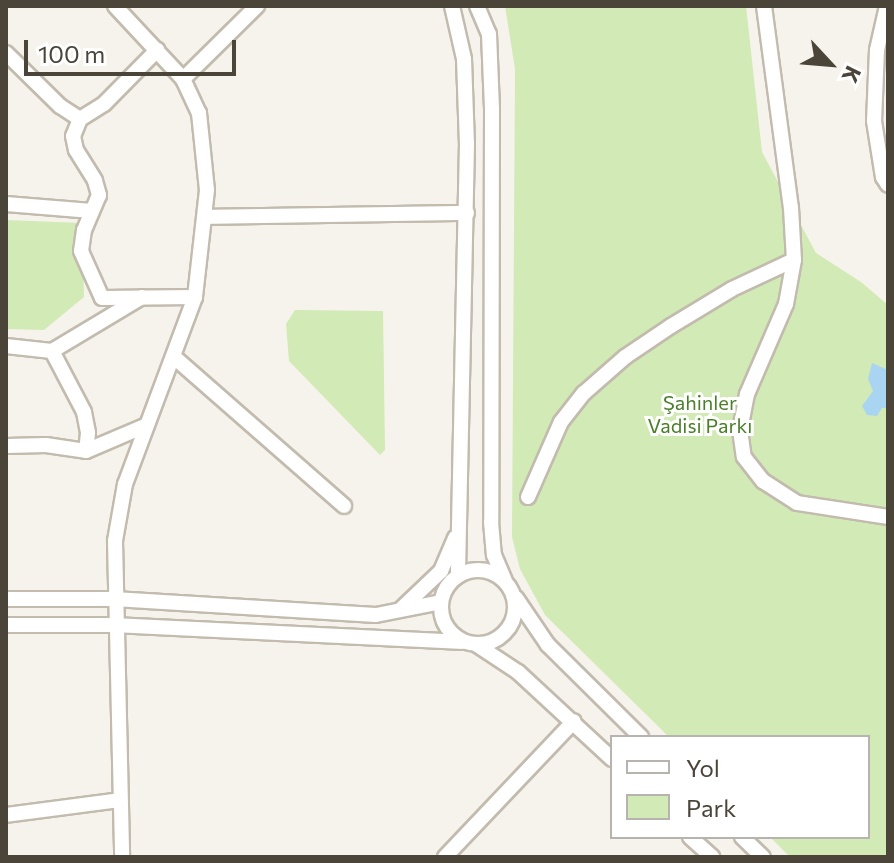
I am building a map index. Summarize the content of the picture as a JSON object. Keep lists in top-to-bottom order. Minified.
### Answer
{"parks":["Şahinler Vadisi Parkı"],"legend":["Yol","Park"],"scale_bar":"100 m","north":"bottom right"}
